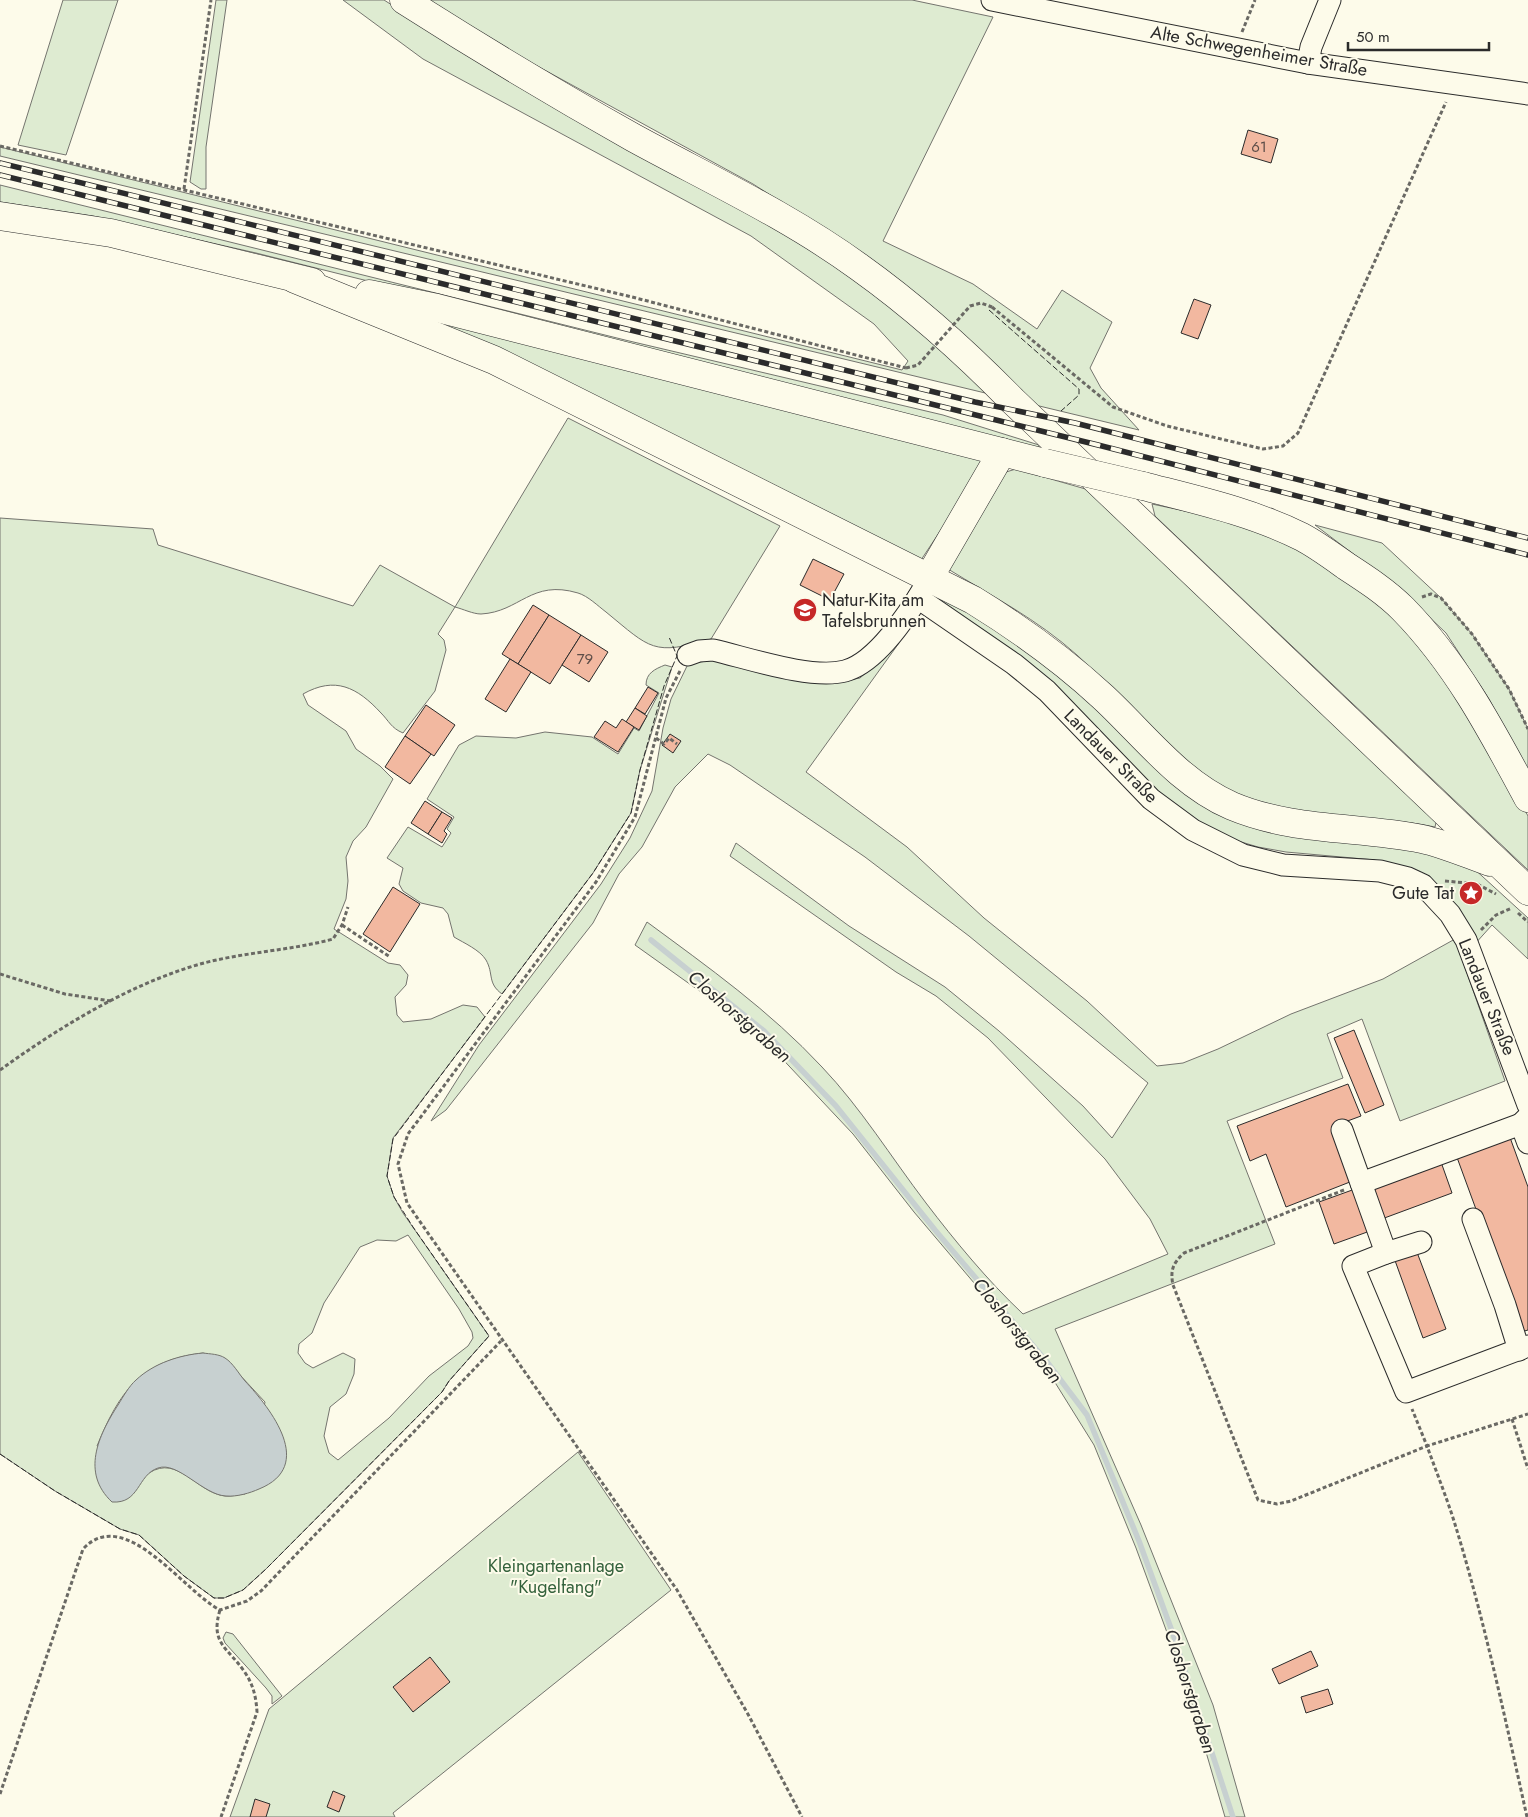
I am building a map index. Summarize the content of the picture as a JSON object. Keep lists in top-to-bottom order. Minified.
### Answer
{"streets":{"lane":["Alte Schwegenheimer Straße","Landauer Straße"]},"water":["Closhorstgraben"],"parks":["Kleingartenanlage \"Kugelfang\""],"places":{"school or university":["Natur-Kita am Tafelsbrunnen"],"place":["Gute Tat"]},"house_numbers":["61","79"],"scale_bar":"50 m"}
